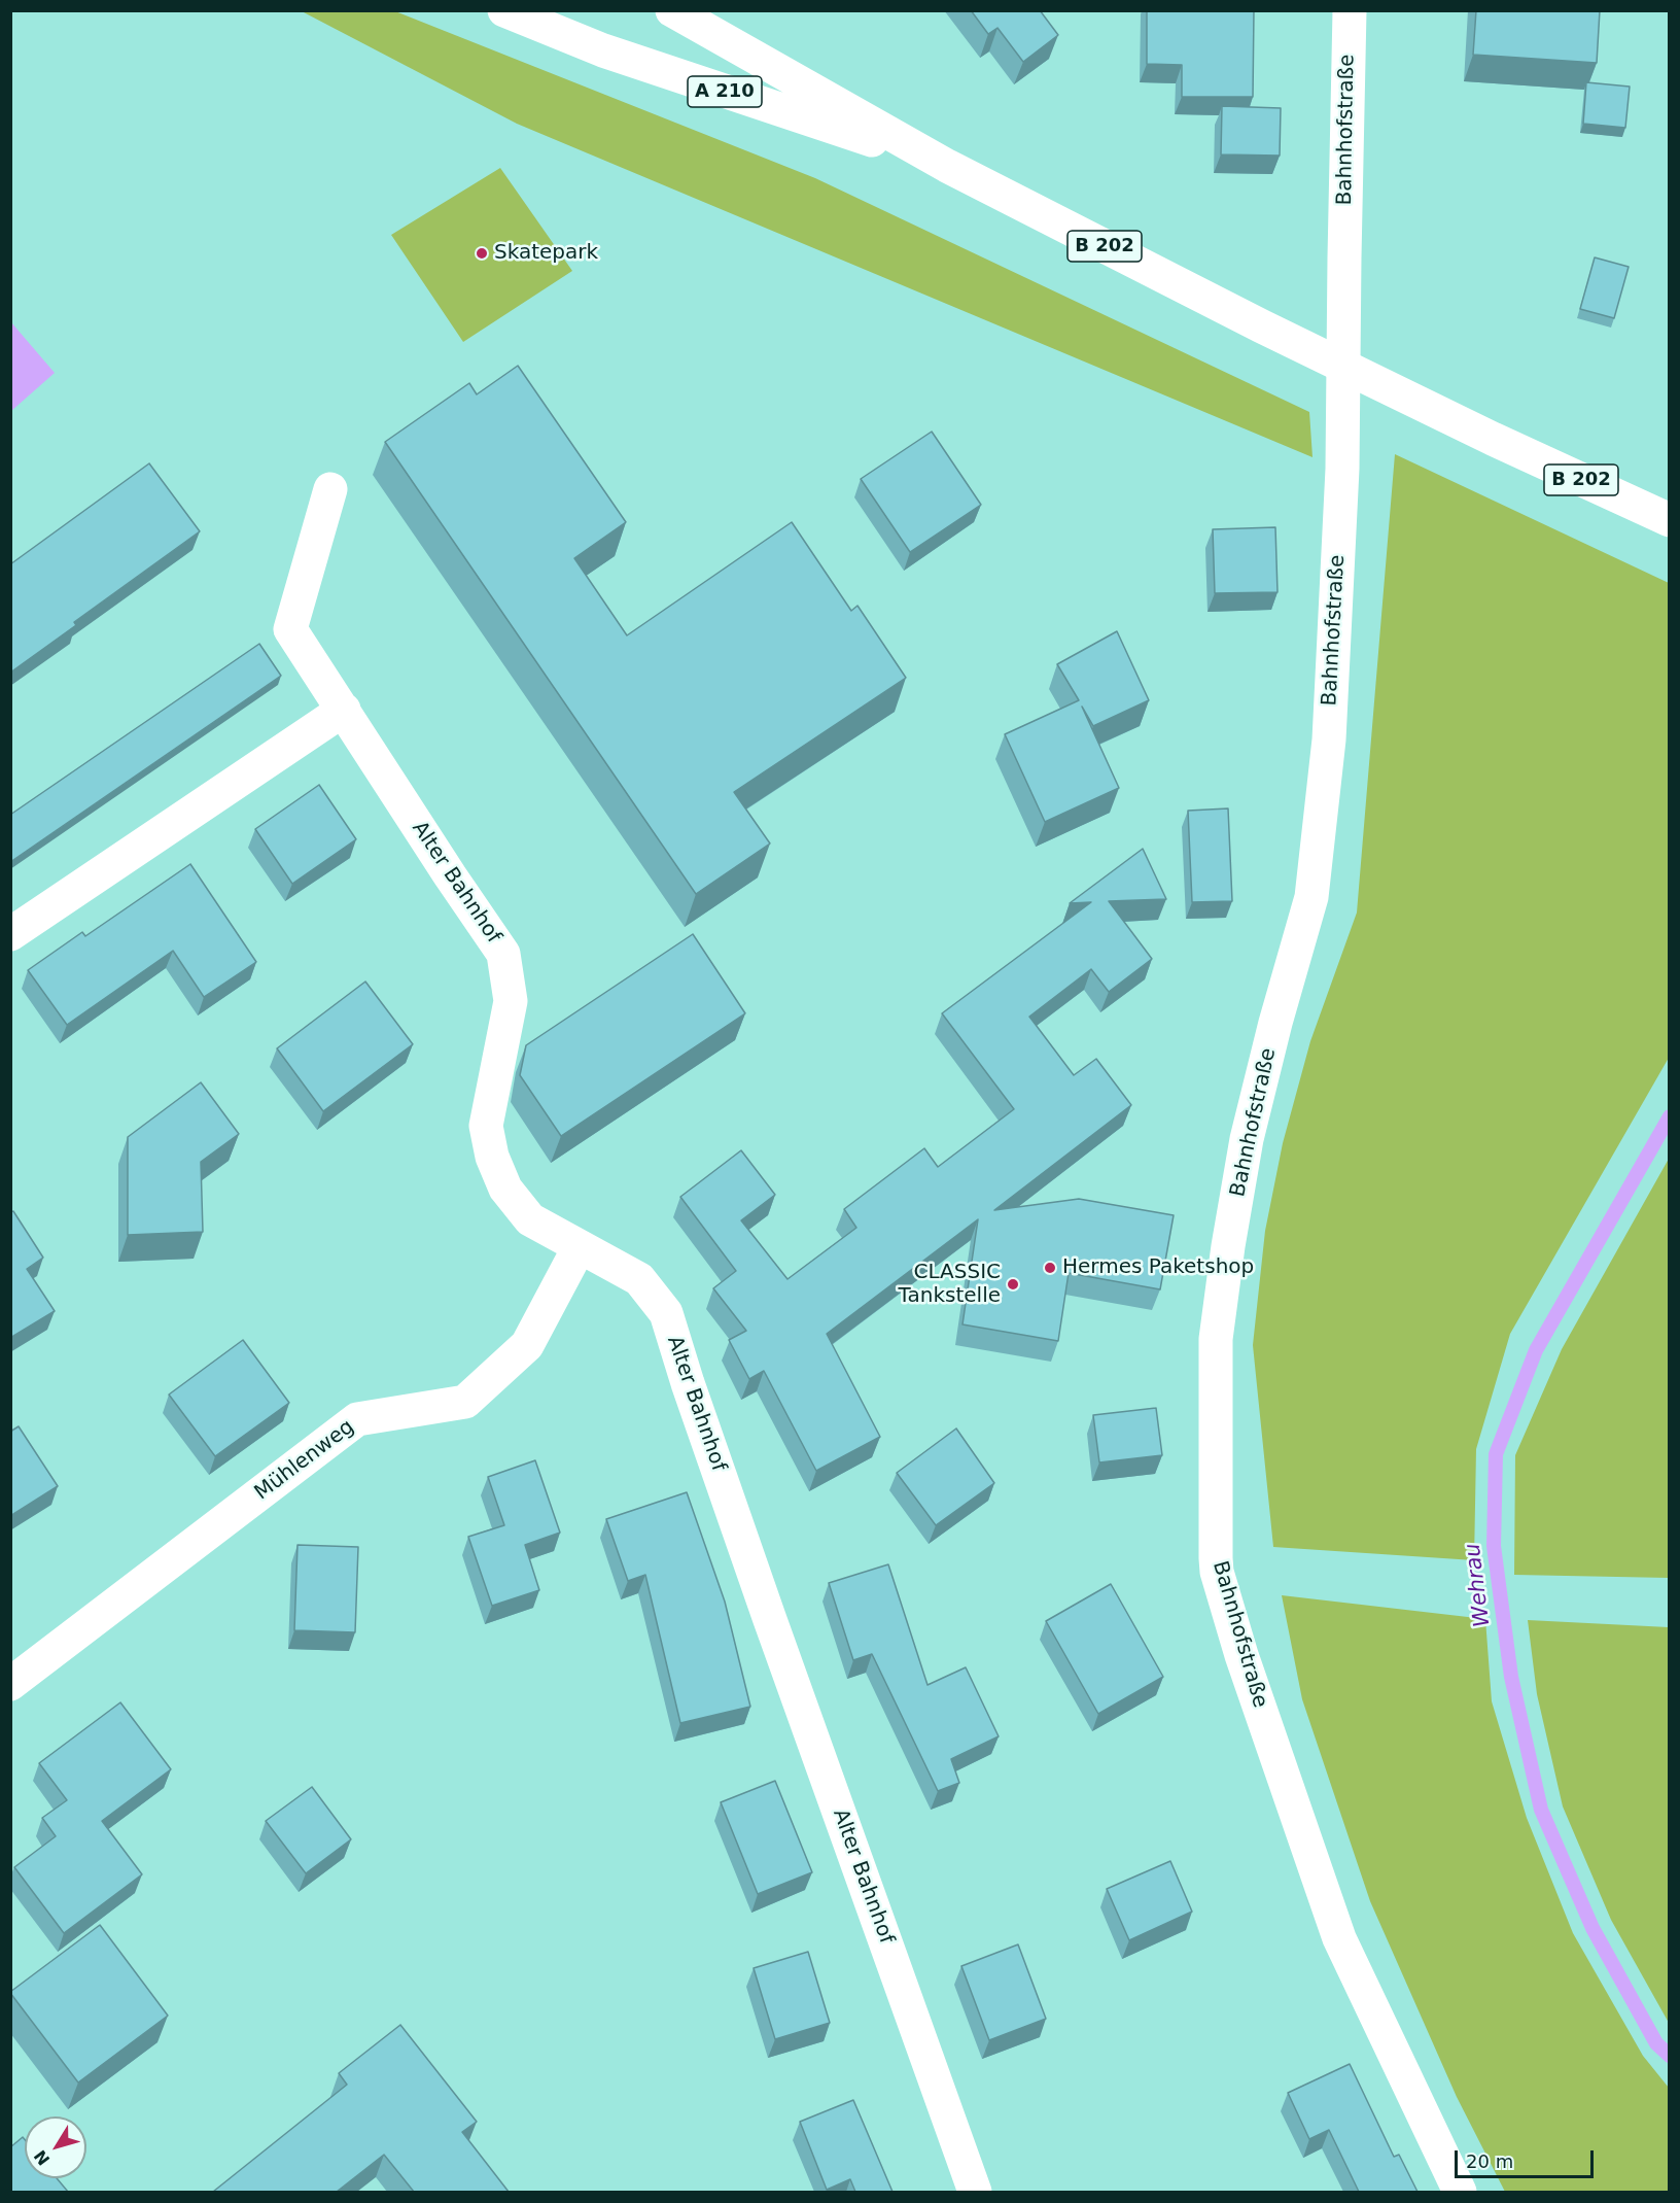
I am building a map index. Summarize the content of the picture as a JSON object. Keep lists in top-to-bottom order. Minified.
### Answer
{"streets":{"main road":["A 210","Bahnhofstraße","B 202","Alter Bahnhof","Mühlenweg"]},"crossings":[["A 210","B 202"],["Alter Bahnhof","Mühlenweg"]],"water":["Wehrau"],"places":["Skatepark","Hermes Paketshop","CLASSIC Tankstelle"],"scale_bar":"20 m","north":"bottom left"}
